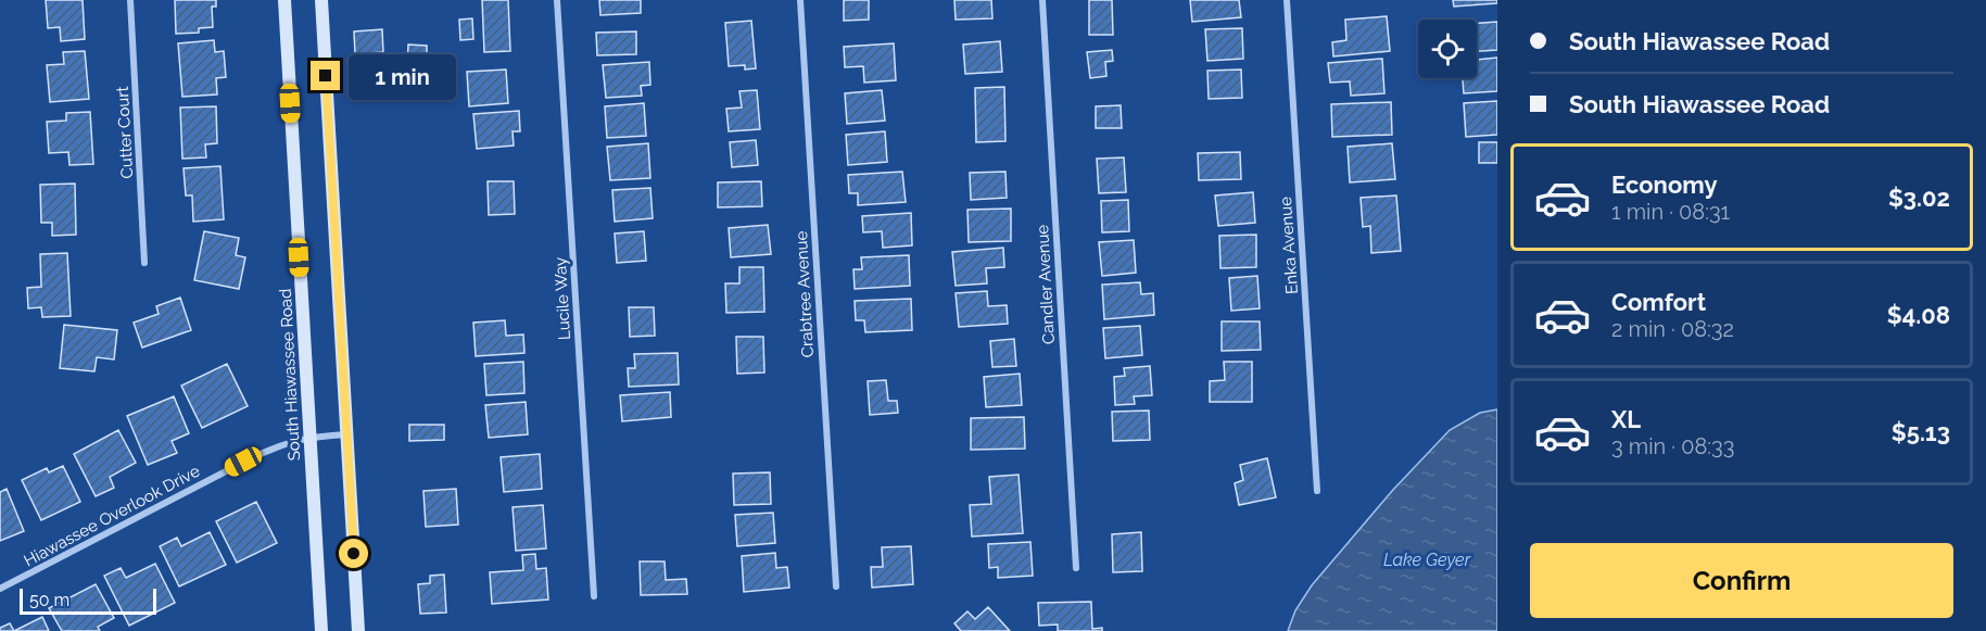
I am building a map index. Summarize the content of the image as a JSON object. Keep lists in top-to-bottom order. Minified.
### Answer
{"streets":{"street":["Cutter Court","Enka Avenue","Candler Avenue","Crabtree Avenue","Lucile Way","South Hiawassee Road","Hiawassee Overlook Drive"]},"crossings":[["South Hiawassee Road","Hiawassee Overlook Drive"]],"water":["Lake Geyer"],"scale_bar":"50 m","page":{"banner":["South Hiawassee Road","South Hiawassee Road"],"bubble":"1 min","list":[{"name":"Economy","note":"1 min · 08:31","value":"$3.02"},{"name":"Comfort","note":"2 min · 08:32","value":"$4.08"},{"name":"XL","note":"3 min · 08:33","value":"$5.13"}],"buttons":"Confirm","scale":"50 m"}}
